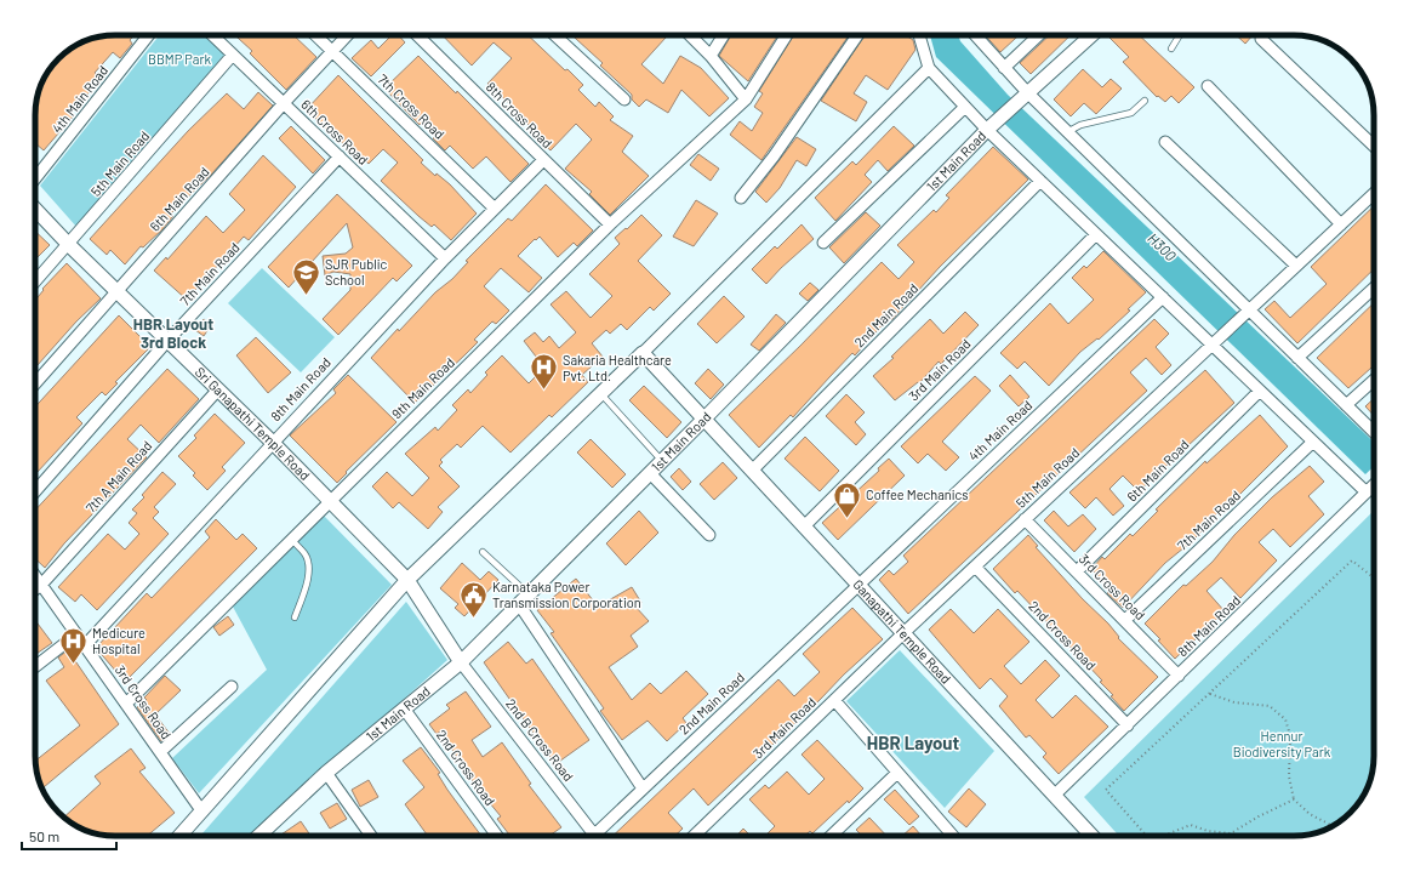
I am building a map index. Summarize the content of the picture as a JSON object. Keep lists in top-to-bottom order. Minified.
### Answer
{"streets":{"street":["4th Main Road","7th Cross Road","8th Cross Road","6th Cross Road","1st Main Road","5th Main Road","6th Main Road","7th Main Road","2nd Main Road","3rd Main Road","9th Main Road","8th Main Road","Sri Ganapathi Temple Road","7th A Main Road","3rd Cross Road","Ganapathi Temple Road","2nd Cross Road","2nd B Cross Road"]},"crossings":[["4th Main Road","2nd Main Road"],["4th Main Road","Ganapathi Temple Road"],["7th Cross Road","6th Main Road"],["7th Cross Road","8th Main Road"],["8th Cross Road","9th Main Road"],["8th Cross Road","8th Main Road"],["6th Cross Road","5th Main Road"],["6th Cross Road","6th Main Road"],["6th Cross Road","7th Main Road"],["6th Cross Road","8th Main Road"],["1st Main Road","Sri Ganapathi Temple Road"],["1st Main Road","Ganapathi Temple Road"],["1st Main Road","2nd Cross Road"],["1st Main Road","2nd B Cross Road"],["5th Main Road","3rd Main Road"],["5th Main Road","Sri Ganapathi Temple Road"],["5th Main Road","3rd Cross Road"],["5th Main Road","Ganapathi Temple Road"],["5th Main Road","2nd Cross Road"],["6th Main Road","Sri Ganapathi Temple Road"],["6th Main Road","3rd Cross Road"],["7th Main Road","Sri Ganapathi Temple Road"],["7th Main Road","3rd Cross Road"],["2nd Main Road","Ganapathi Temple Road"],["2nd Main Road","2nd B Cross Road"],["3rd Main Road","Ganapathi Temple Road"],["9th Main Road","Sri Ganapathi Temple Road"],["9th Main Road","3rd Cross Road"],["8th Main Road","Sri Ganapathi Temple Road"],["8th Main Road","3rd Cross Road"],["8th Main Road","Ganapathi Temple Road"],["8th Main Road","2nd Cross Road"],["Sri Ganapathi Temple Road","7th A Main Road"],["Sri Ganapathi Temple Road","2nd B Cross Road"],["7th A Main Road","3rd Cross Road"]],"districts":["HBR Layout 3rd Block","HBR Layout"],"water":["H300"],"parks":["BBMP Park","Hennur Biodiversity Park"],"places":{"school or university":["SJR Public School"],"hospital":["Sakaria Healthcare Pvt. Ltd.","Medicure Hospital"],"shop":["Coffee Mechanics"],"public building":["Karnataka Power Transmission Corporation"]},"scale_bar":"50 m"}
